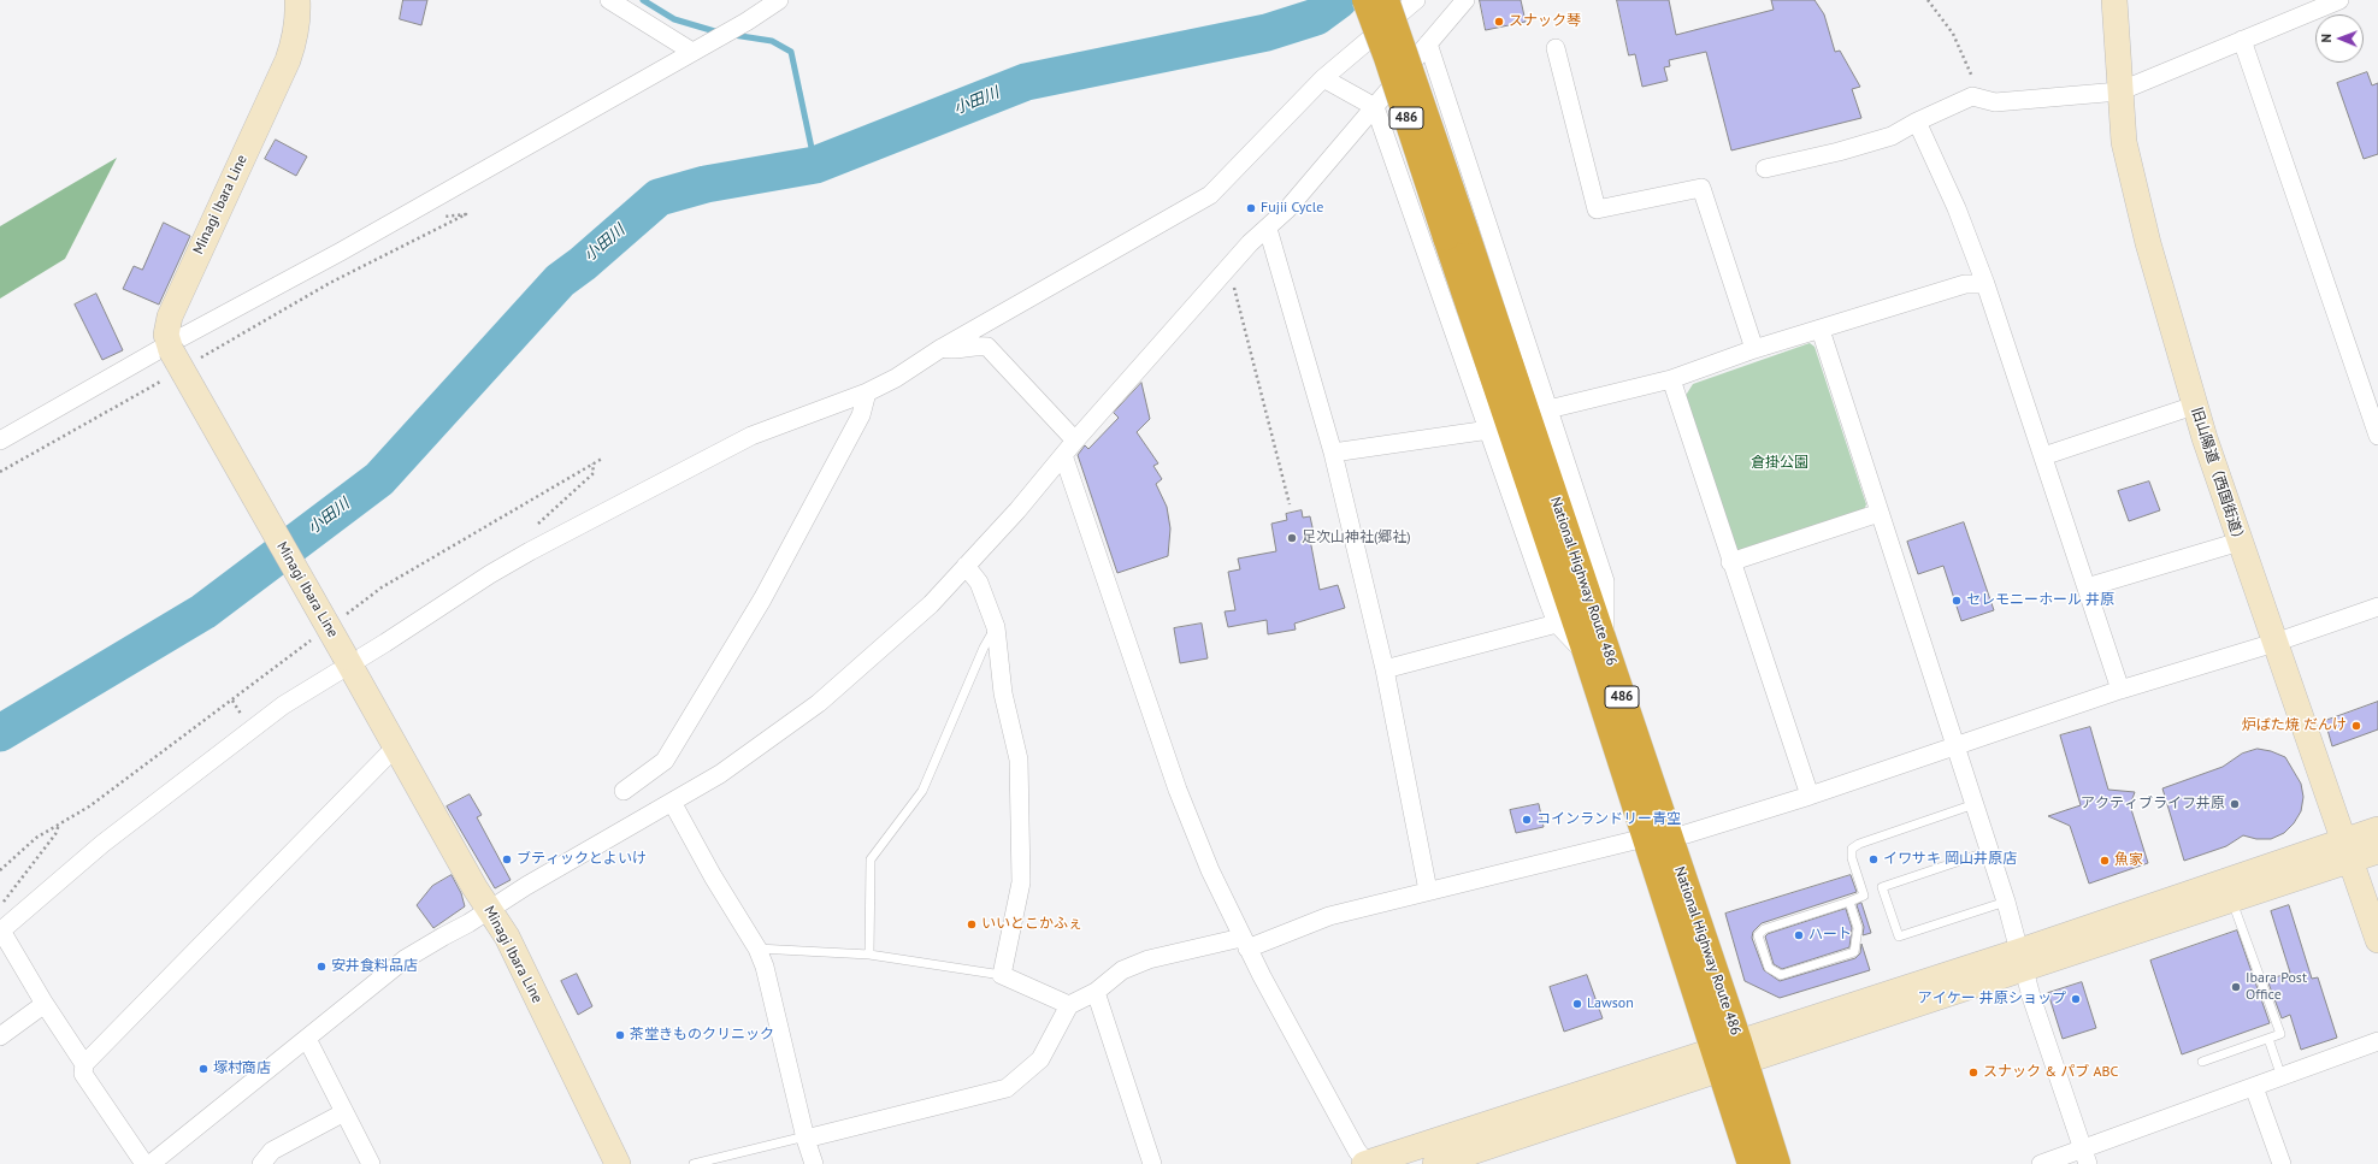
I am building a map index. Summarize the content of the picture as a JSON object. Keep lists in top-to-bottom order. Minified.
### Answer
{"streets":{"highway":["486","National Highway Route 486"],"street":["Minagi Ibara Line","旧山陽道（西国街道）"]},"water":["小田川"],"parks":["倉掛公園"],"places":["スナック琴","Fujii Cycle","足次山神社(郷社)","セレモニーホール 井原","炉ばた焼 だんけ","アクティブライフ井原","コインランドリー青空","ブティックとよいけ","イワサキ 岡山井原店","魚家","いいとこかふぇ","ハート","安井食料品店","Ibara Post Office","アイケー 井原ショップ","Lawson","茶堂きものクリニック","塚村商店","スナック & パブ ABC"],"north":"left"}
